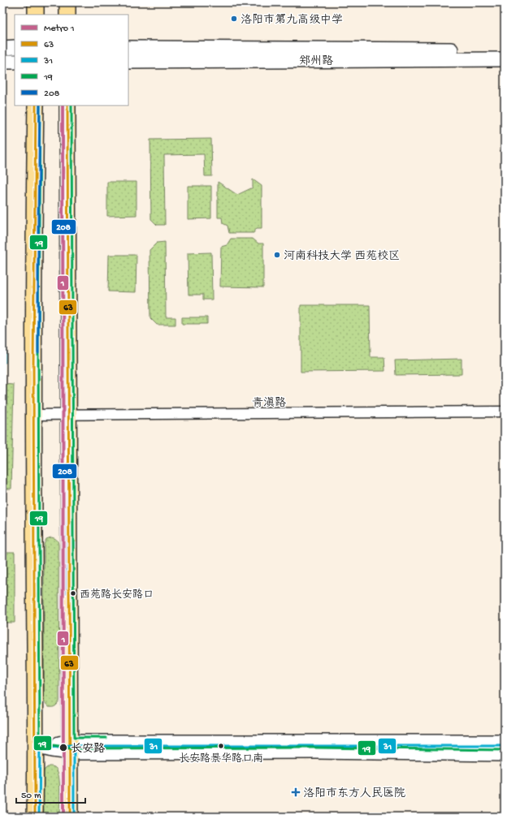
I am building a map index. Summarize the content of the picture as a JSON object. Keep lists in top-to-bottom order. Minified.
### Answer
{"streets":{"main road":["郑州路"],"street":["青滇路"]},"places":{"other":["洛阳市第九高级中学","河南科技大学 西苑校区","西苑路长安路口","长安路景华路口南","长安路"],"health":["洛阳市东方人民医院"]},"lines":["metro line 1","transit line 63","transit line 19","transit line 208","transit line 31"],"legend":["Metro 1","63","31","19","208"],"scale_bar":"50 m"}
